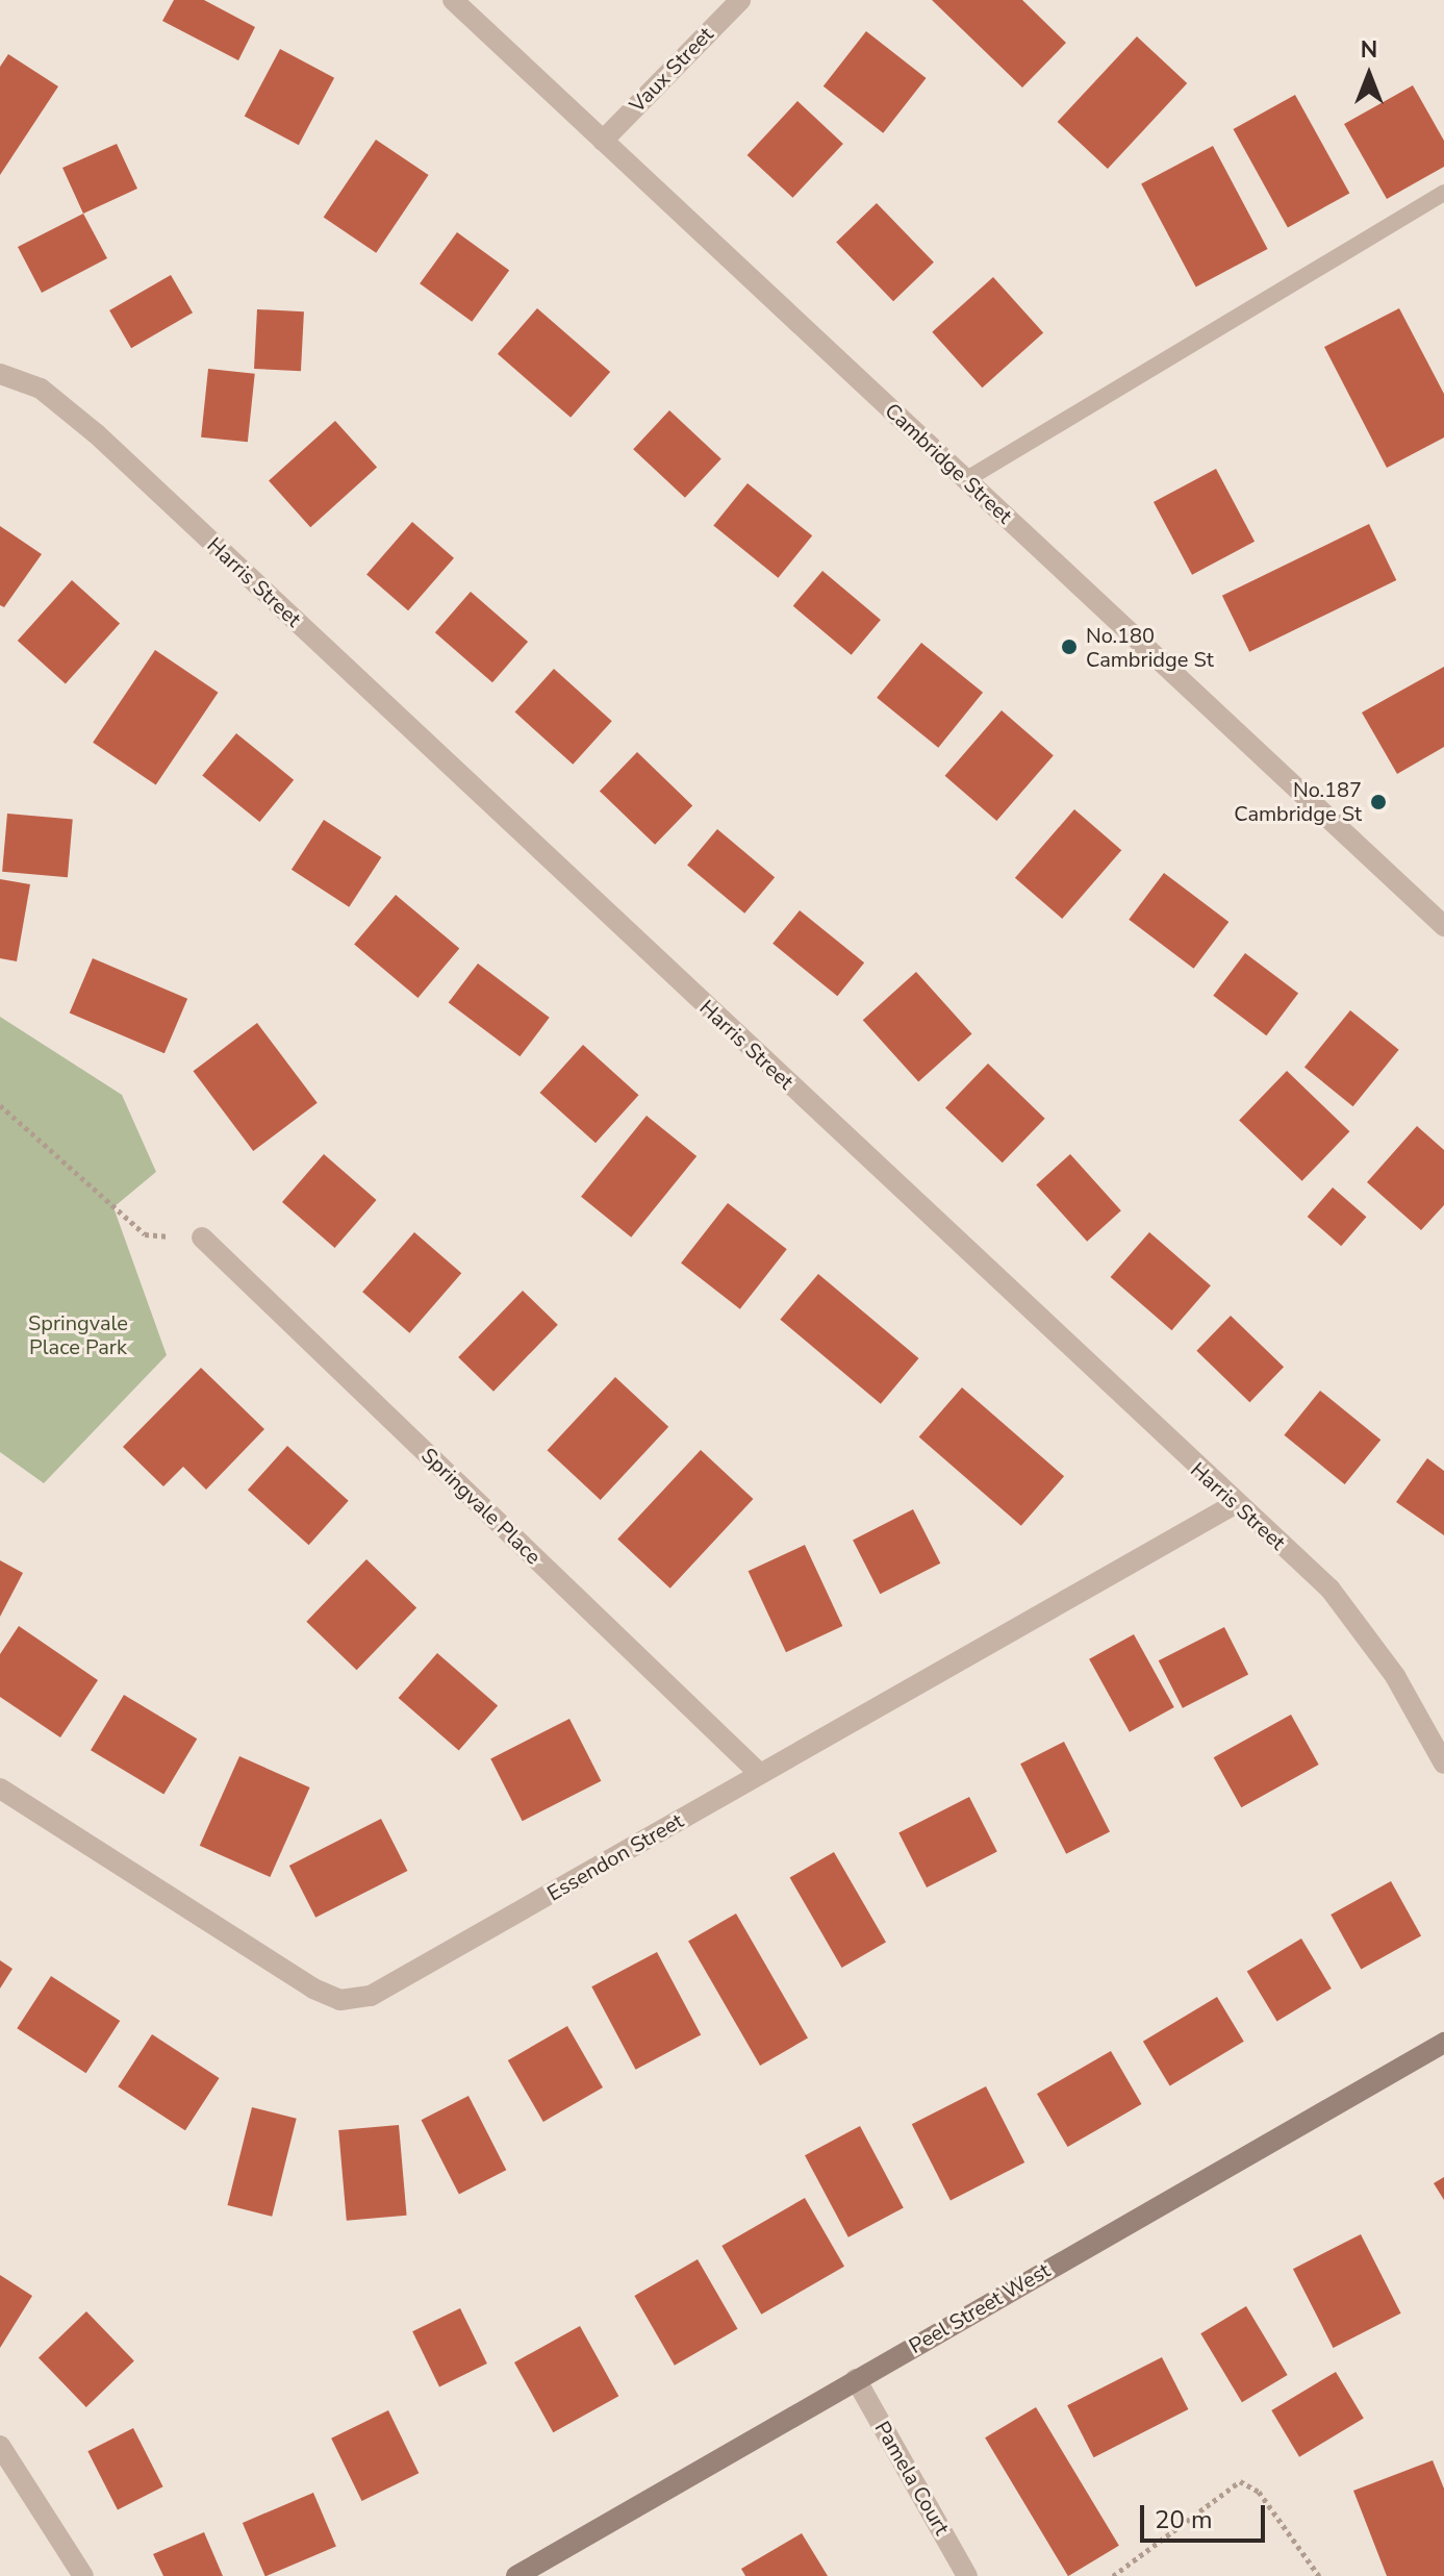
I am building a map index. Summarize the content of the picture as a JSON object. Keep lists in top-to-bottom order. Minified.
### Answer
{"streets":{"street":["Vaux Street","Cambridge Street","Harris Street","Springvale Place","Essendon Street","Peel Street West","Pamela Court"]},"crossings":[["Vaux Street","Cambridge Street"],["Harris Street","Essendon Street"],["Springvale Place","Essendon Street"],["Peel Street West","Pamela Court"]],"parks":["Springvale Place Park"],"places":["No.180 Cambridge St","No.187 Cambridge St"],"scale_bar":"20 m","north":"top"}
